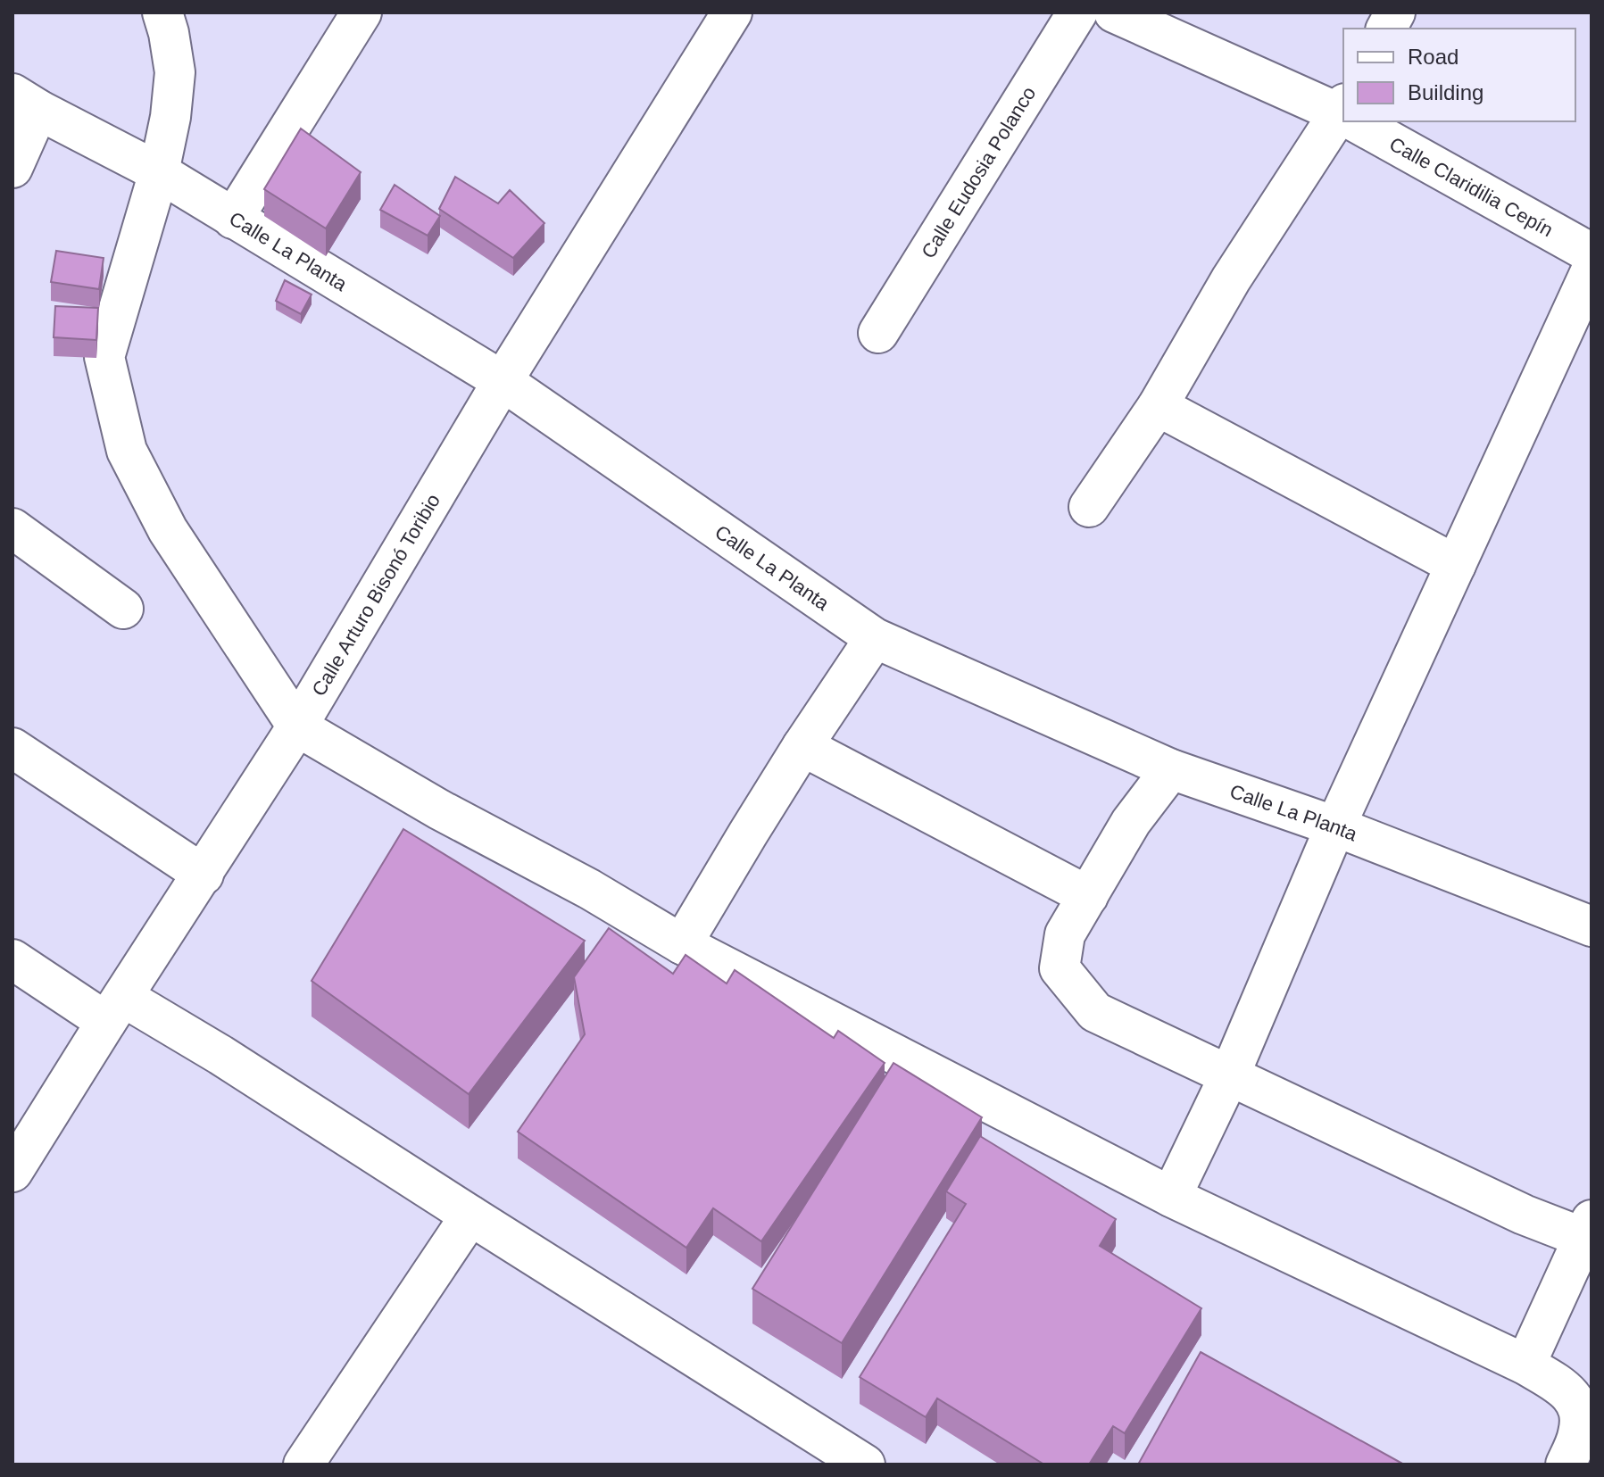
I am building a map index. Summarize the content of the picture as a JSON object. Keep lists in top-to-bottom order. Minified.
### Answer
{"streets":{"street":["Calle Eudosia Polanco","Calle Claridilia Cepín","Calle La Planta","Calle Arturo Bisonó Toribio"]},"crossings":[["Calle La Planta","Calle Arturo Bisonó Toribio"]],"legend":["Road","Building"]}
